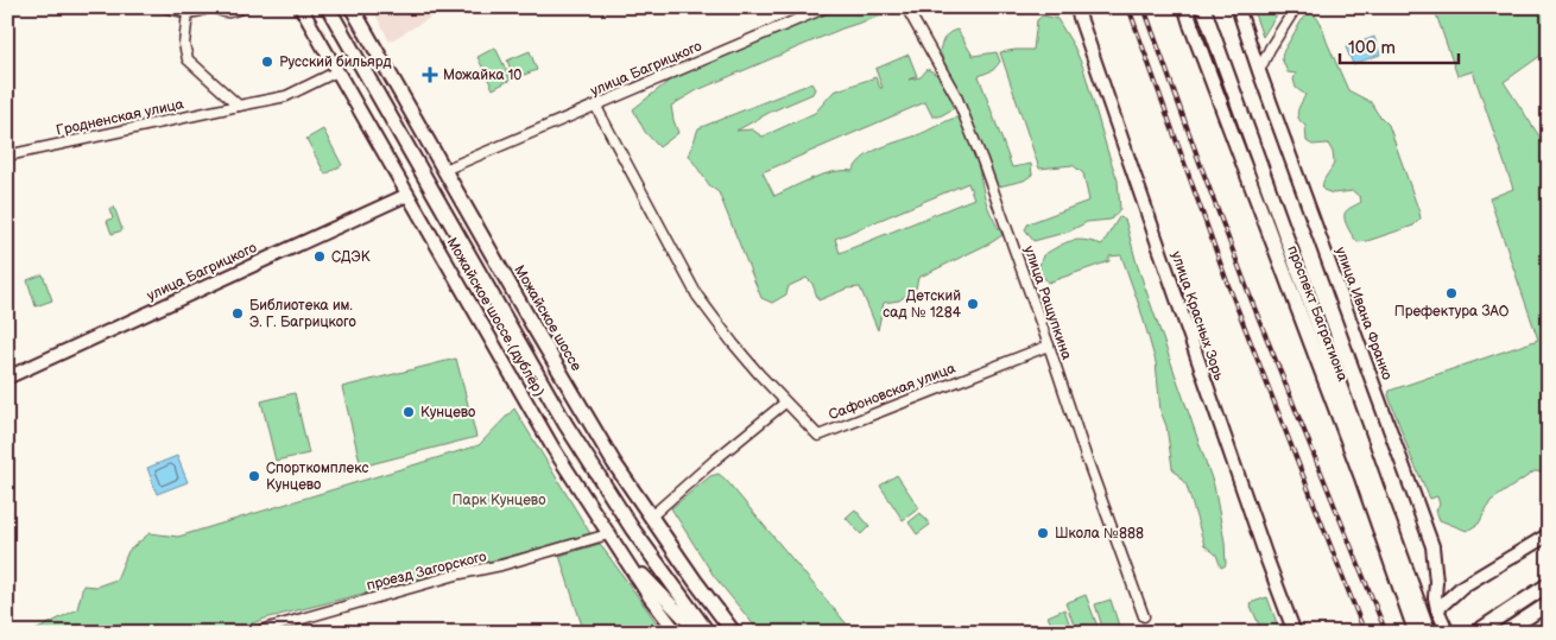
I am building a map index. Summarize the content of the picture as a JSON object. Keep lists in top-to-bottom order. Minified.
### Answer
{"streets":{"main road":["проспект Багратиона","Можайское шоссе"],"street":["улица Багрицкого","Гродненская улица","улица Ращупкина","улица Ивана Франко","улица Красных Зорь","Можайское шоссе (дублёр)","Сафоновская улица","проезд Загорского"]},"crossings":[["улица Багрицкого","Можайское шоссе (дублёр)"],["улица Багрицкого","Можайское шоссе"],["улица Багрицкого","Сафоновская улица"],["Гродненская улица","Можайское шоссе (дублёр)"],["улица Ращупкина","Сафоновская улица"],["Можайское шоссе (дублёр)","проезд Загорского"]],"parks":["Парк Кунцево"],"places":{"other":["Русский бильярд","СДЭК","Префектура ЗАО","Детский сад № 1284","Библиотека им. Э. Г. Багрицкого","Кунцево","Спорткомплекс Кунцево","Школа №888"],"health":["Можайка 10"]},"scale_bar":"100 m"}
